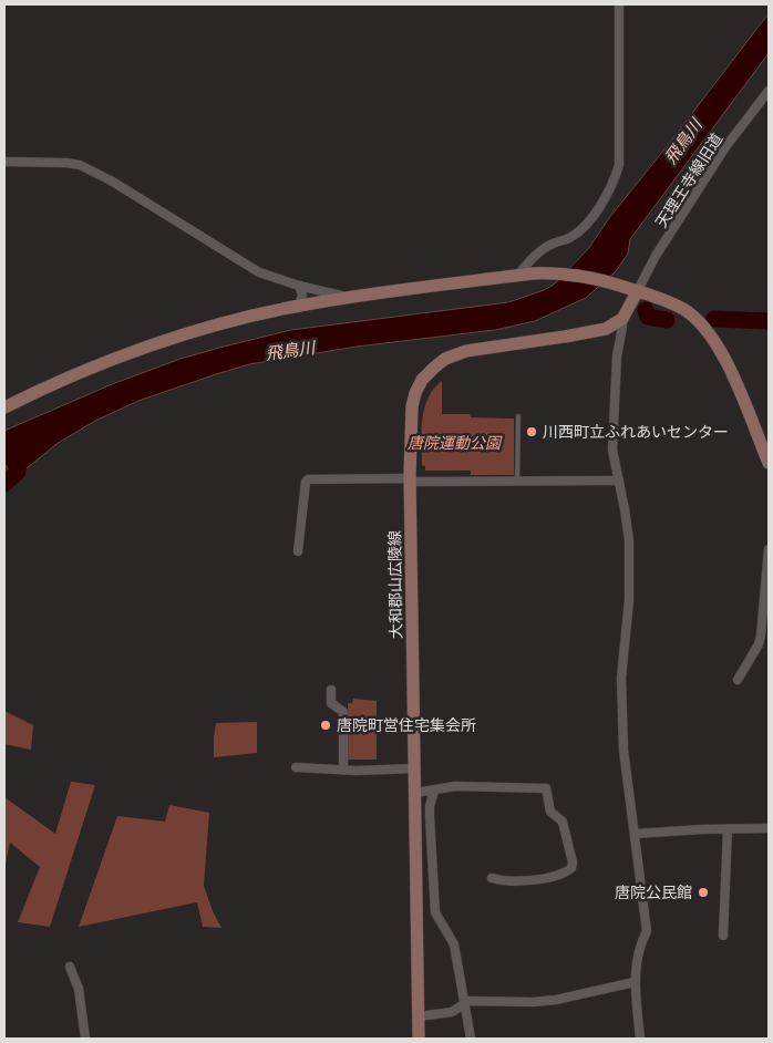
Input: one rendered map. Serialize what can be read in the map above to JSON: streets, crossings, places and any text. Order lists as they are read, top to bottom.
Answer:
{
  "streets": {
    "main road": ["大和郡山広陵線"],
    "street": ["天理王寺線旧道"]
  },
  "water": ["飛鳥川"],
  "parks": ["唐院運動公園"],
  "places": ["川西町立ふれあいセンター", "唐院町営住宅集会所", "唐院公民館"]
}
